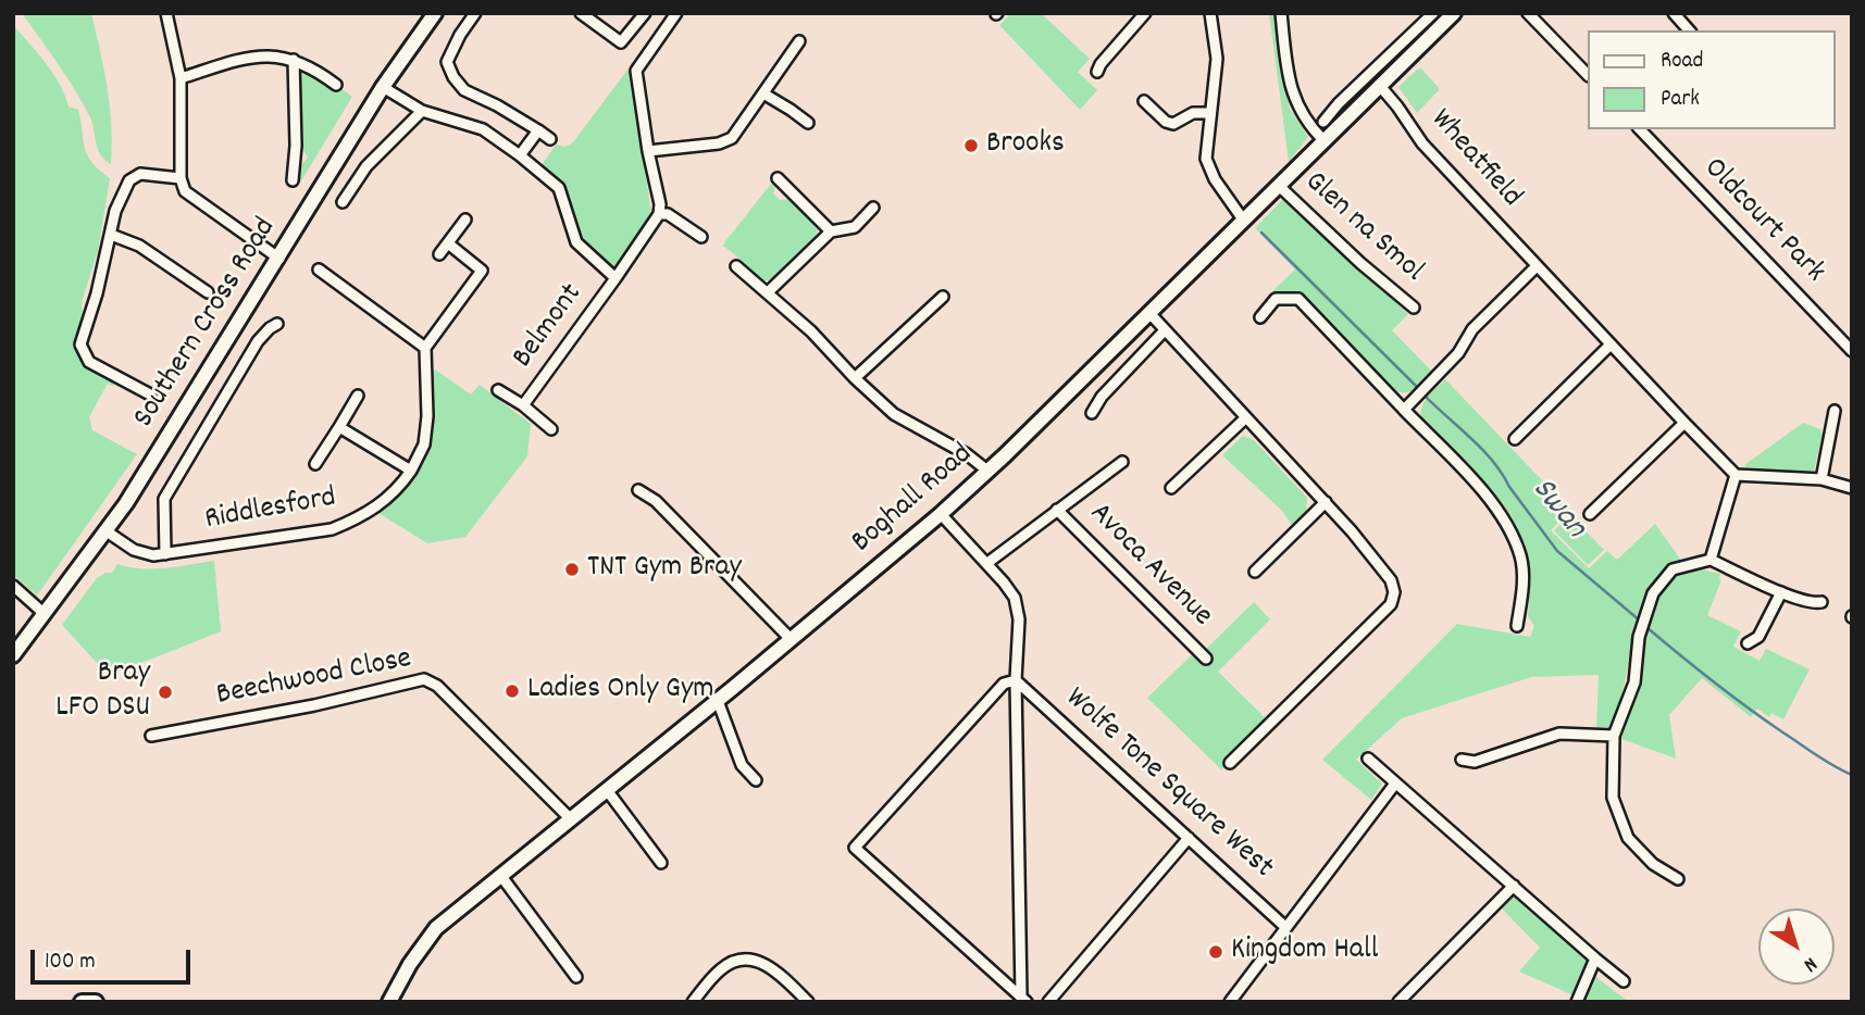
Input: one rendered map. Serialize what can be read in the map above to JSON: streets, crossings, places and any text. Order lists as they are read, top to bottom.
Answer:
{
  "streets": {
    "street": [
      "Wheatfield",
      "Oldcourt Park",
      "Glen na Smol",
      "Southern Cross Road",
      "Belmont",
      "Boghall Road",
      "Riddlesford",
      "Avoca Avenue",
      "Beechwood Close",
      "Wolfe Tone Square West"
    ]
  },
  "crossings": [
    ["Wheatfield", "Boghall Road"],
    ["Glen na Smol", "Boghall Road"],
    ["Southern Cross Road", "Belmont"],
    ["Southern Cross Road", "Riddlesford"],
    ["Boghall Road", "Beechwood Close"]
  ],
  "water": ["Swan"],
  "places": [
    "Brooks",
    "TNT Gym Bray",
    "Ladies Only Gym",
    "Bray LFO DSU",
    "Kingdom Hall"
  ],
  "legend": ["Road", "Park"],
  "scale_bar": "100 m",
  "north": "bottom right"
}
